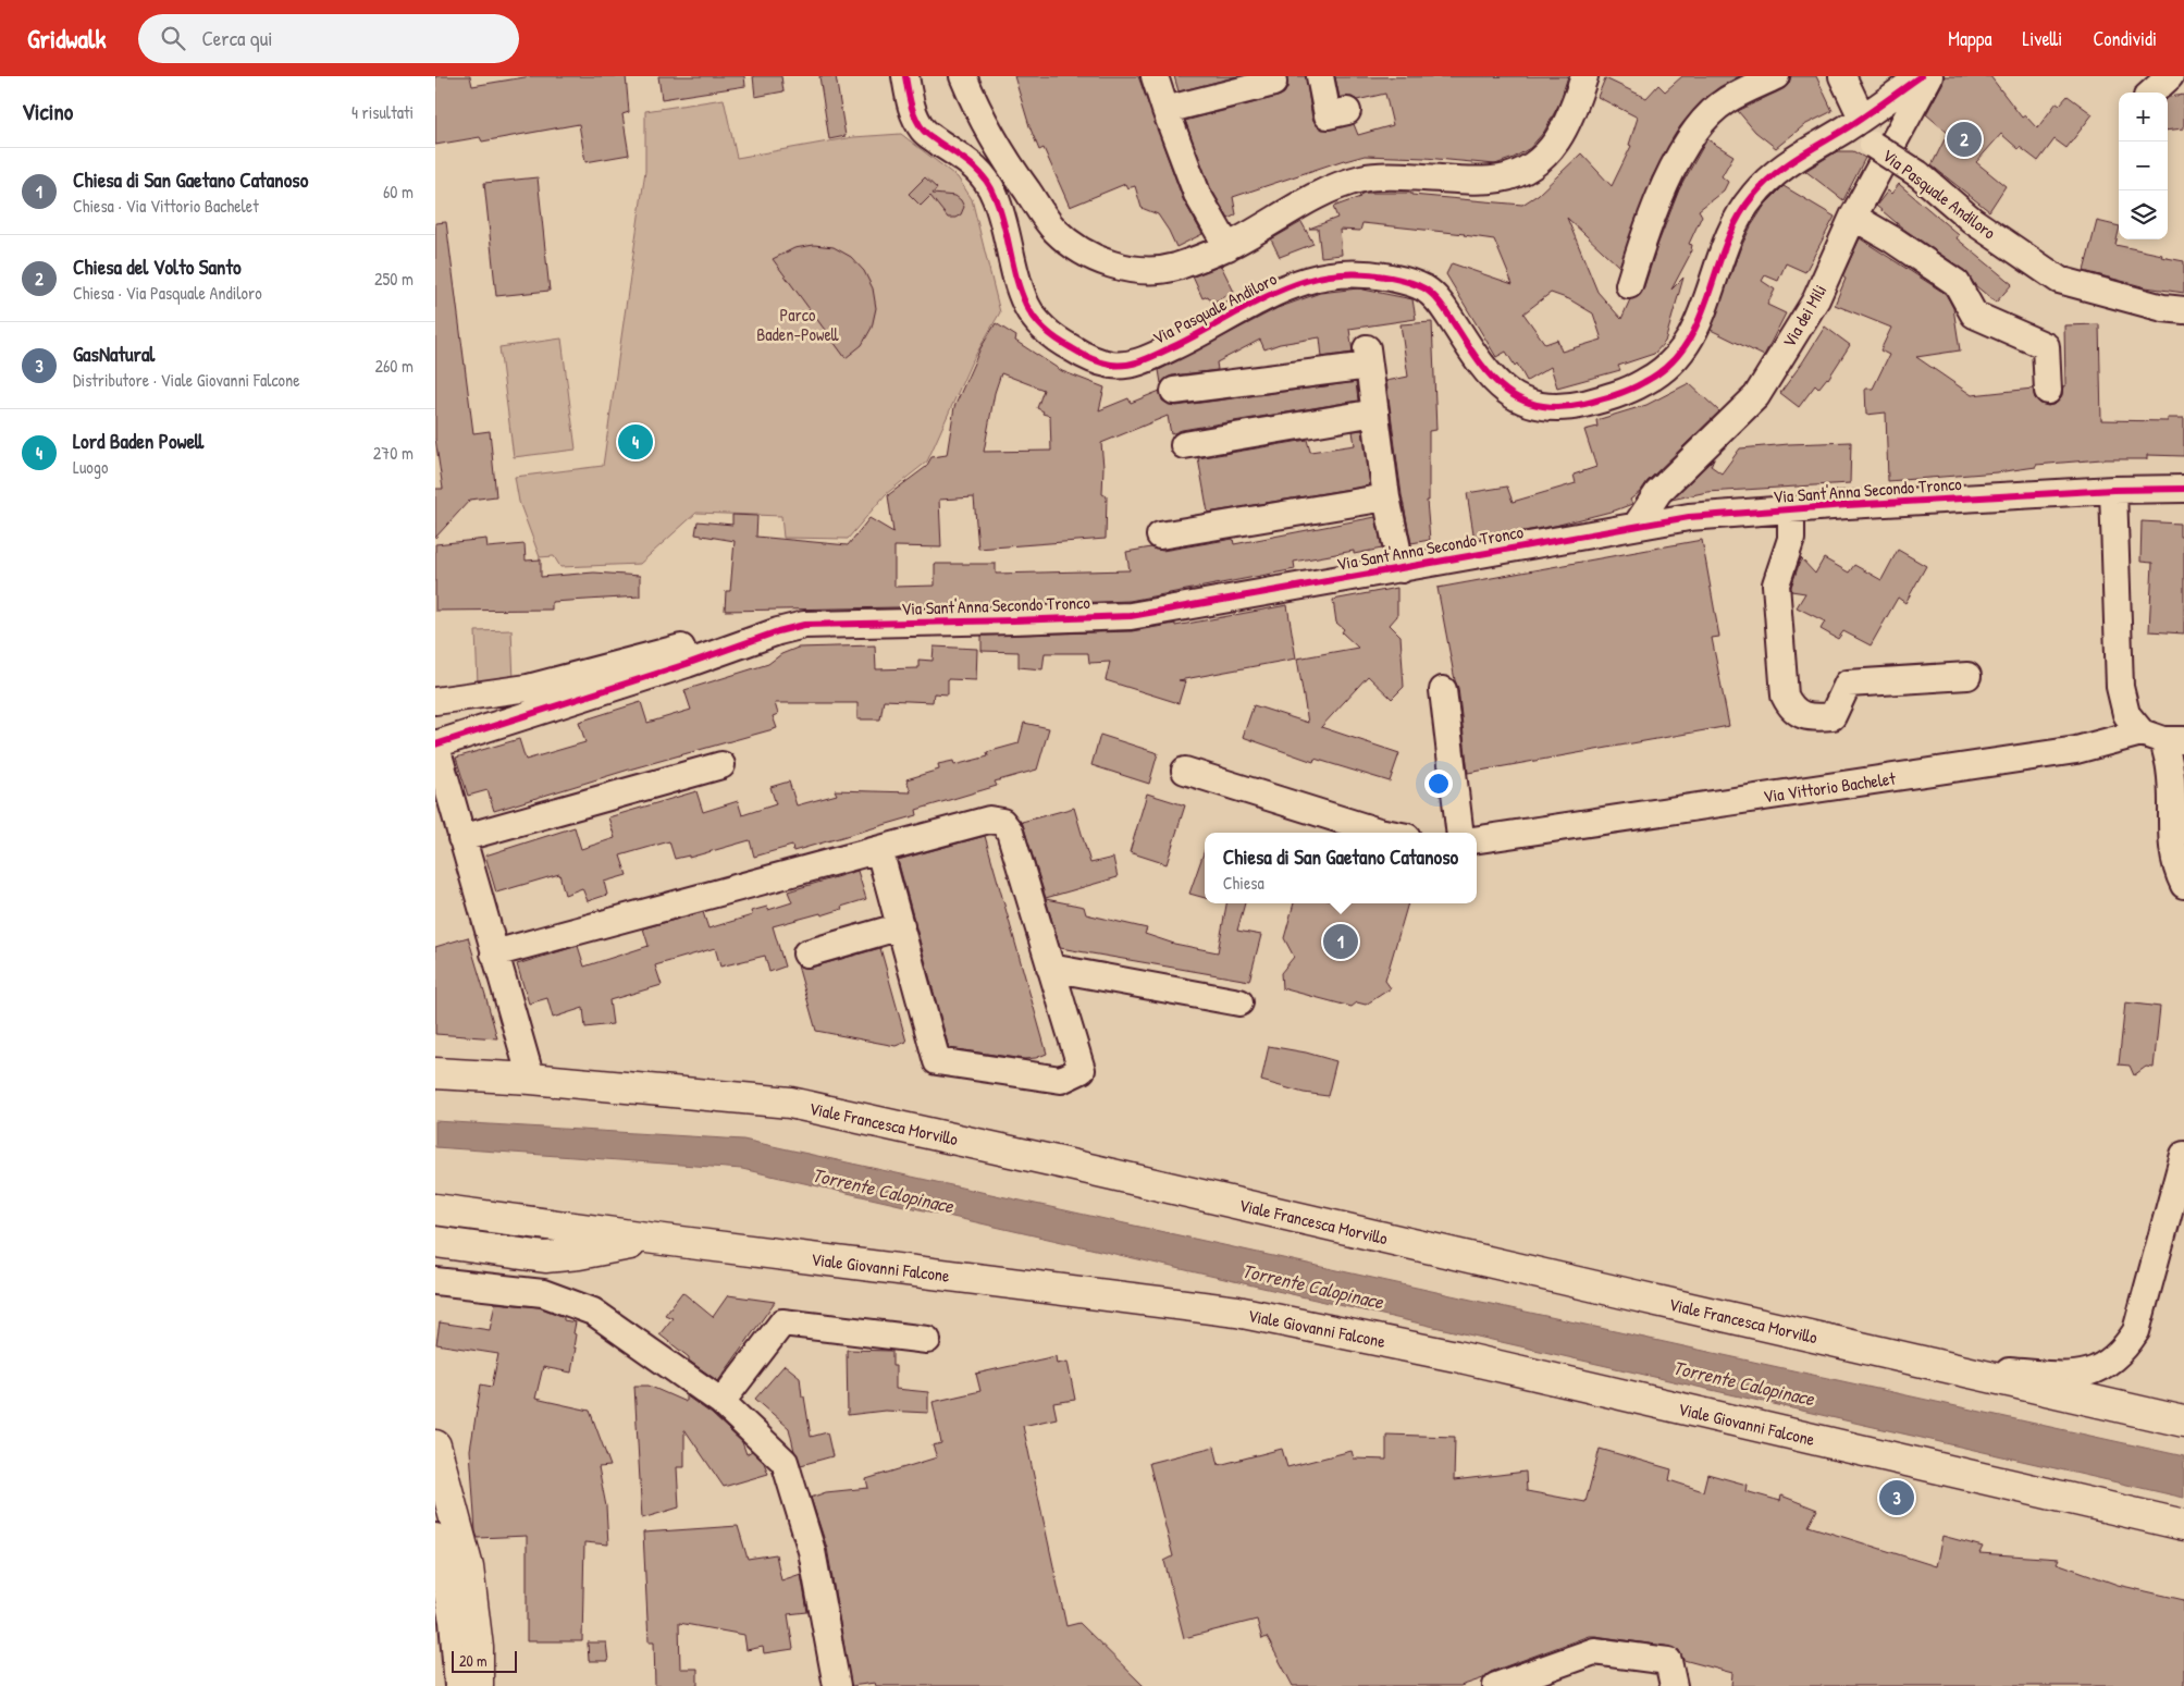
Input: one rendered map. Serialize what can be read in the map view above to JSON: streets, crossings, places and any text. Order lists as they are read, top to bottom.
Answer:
{
  "streets": {
    "main road": ["Viale Francesca Morvillo", "Viale Giovanni Falcone"],
    "street": [
      "Via Pasquale Andiloro",
      "Via dei Mili",
      "Via Sant'Anna Secondo Tronco",
      "Via Vittorio Bachelet"
    ]
  },
  "crossings": [
    ["Via dei Mili", "Via Sant'Anna Secondo Tronco"]
  ],
  "water": ["Torrente Calopinace"],
  "parks": ["Parco Baden-Powell"],
  "scale_bar": "20 m",
  "page": {
    "header": "Gridwalk",
    "search": "Cerca qui",
    "nav": ["Mappa", "Livelli", "Condividi"],
    "heading": ["Vicino", "4 risultati"],
    "map_buttons": ["+", "−"],
    "pins": [
      "2",
      "4",
      "1",
      "3"
    ],
    "list": [
      {
        "mark": "1",
        "name": "Chiesa di San Gaetano Catanoso",
        "note": "Chiesa · Via Vittorio Bachelet",
        "value": "60 m"
      },
      {
        "mark": "2",
        "name": "Chiesa del Volto Santo",
        "note": "Chiesa · Via Pasquale Andiloro",
        "value": "250 m"
      },
      {
        "mark": "3",
        "name": "GasNatural",
        "note": "Distributore · Viale Giovanni Falcone",
        "value": "260 m"
      },
      {
        "mark": "4",
        "name": "Lord Baden Powell",
        "note": "Luogo",
        "value": "270 m"
      }
    ],
    "popup": ["Chiesa di San Gaetano Catanoso", "Chiesa"],
    "scale": "20 m"
  }
}
